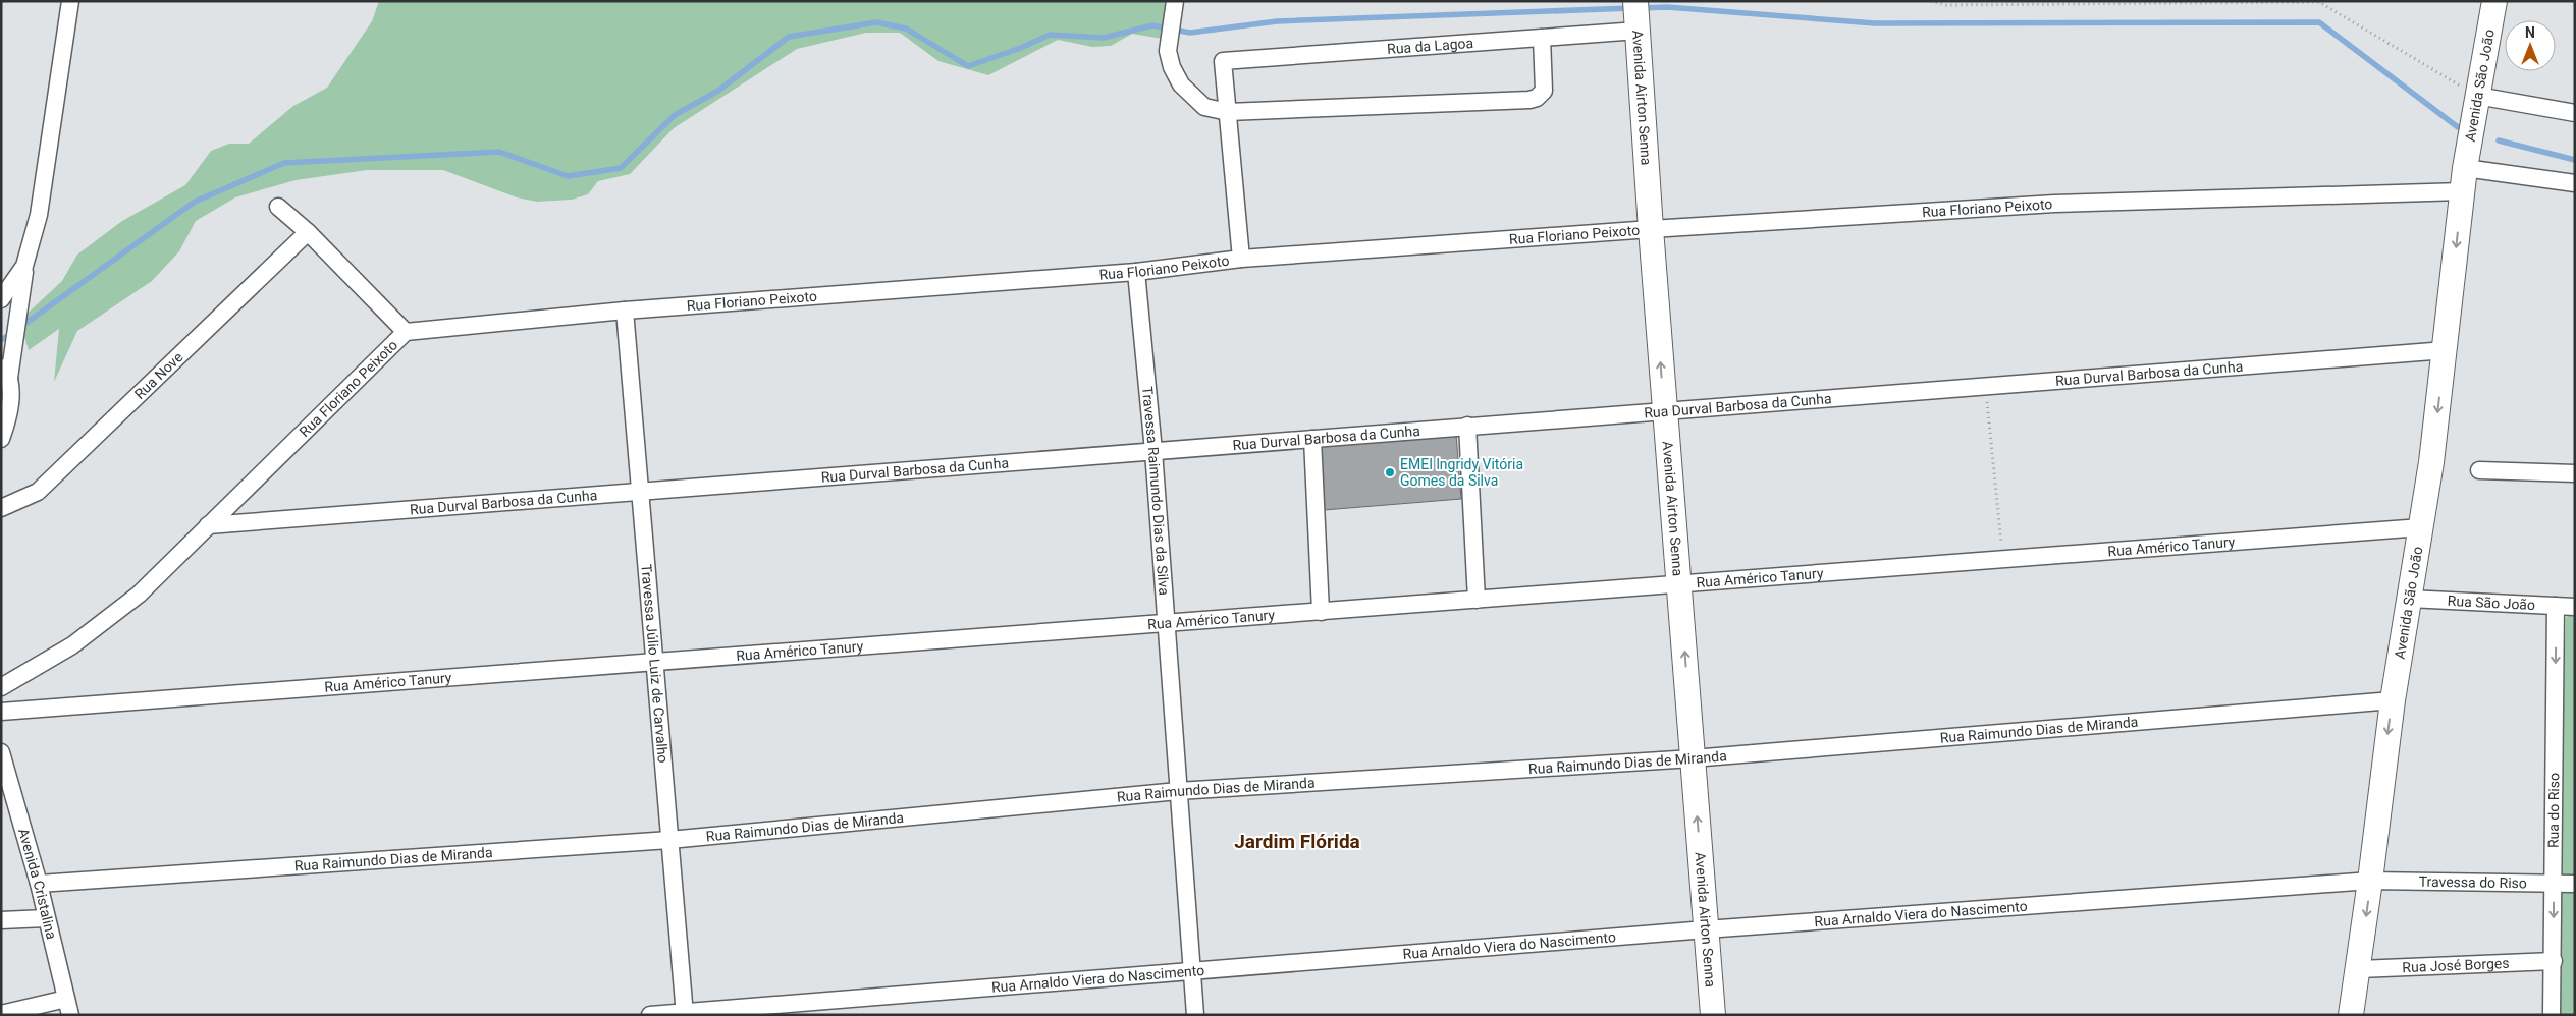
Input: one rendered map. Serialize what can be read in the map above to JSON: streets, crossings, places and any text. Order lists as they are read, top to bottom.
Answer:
{
  "streets": {
    "main road": ["Avenida São João", "Avenida Airton Senna"],
    "street": [
      "Rua da Lagoa",
      "Rua Floriano Peixoto",
      "Rua Durval Barbosa da Cunha",
      "Rua Nove",
      "Travessa Raimundo Dias da Silva",
      "Rua Américo Tanury",
      "Rua São João",
      "Travessa Júlio Luiz de Carvalho",
      "Rua Raimundo Dias de Miranda",
      "Rua do Riso",
      "Travessa do Riso",
      "Avenida Cristalina",
      "Rua Arnaldo Viera do Nascimento",
      "Rua José Borges"
    ]
  },
  "crossings": [
    ["Rua da Lagoa", "Avenida Airton Senna"],
    ["Avenida São João", "Rua Floriano Peixoto"],
    ["Avenida São João", "Rua Durval Barbosa da Cunha"],
    ["Avenida São João", "Rua Américo Tanury"],
    ["Avenida São João", "Rua São João"],
    ["Avenida São João", "Rua Raimundo Dias de Miranda"],
    ["Avenida São João", "Travessa do Riso"],
    ["Avenida São João", "Rua Arnaldo Viera do Nascimento"],
    ["Avenida São João", "Rua José Borges"],
    ["Avenida Airton Senna", "Rua Floriano Peixoto"],
    ["Avenida Airton Senna", "Rua Durval Barbosa da Cunha"],
    ["Avenida Airton Senna", "Rua Américo Tanury"],
    ["Avenida Airton Senna", "Rua Raimundo Dias de Miranda"],
    ["Avenida Airton Senna", "Rua Arnaldo Viera do Nascimento"],
    ["Rua Floriano Peixoto", "Rua Durval Barbosa da Cunha"],
    ["Rua Floriano Peixoto", "Travessa Raimundo Dias da Silva"],
    ["Rua Floriano Peixoto", "Travessa Júlio Luiz de Carvalho"],
    ["Rua Durval Barbosa da Cunha", "Travessa Raimundo Dias da Silva"],
    ["Rua Durval Barbosa da Cunha", "Travessa Júlio Luiz de Carvalho"],
    ["Travessa Raimundo Dias da Silva", "Rua Américo Tanury"],
    ["Travessa Raimundo Dias da Silva", "Rua Raimundo Dias de Miranda"],
    ["Travessa Raimundo Dias da Silva", "Rua Arnaldo Viera do Nascimento"],
    ["Rua Américo Tanury", "Travessa Júlio Luiz de Carvalho"],
    ["Rua São João", "Rua do Riso"],
    ["Travessa Júlio Luiz de Carvalho", "Rua Raimundo Dias de Miranda"],
    ["Travessa Júlio Luiz de Carvalho", "Rua Arnaldo Viera do Nascimento"],
    ["Rua Raimundo Dias de Miranda", "Avenida Cristalina"],
    ["Rua do Riso", "Travessa do Riso"],
    ["Rua do Riso", "Rua José Borges"],
    ["Travessa do Riso", "Rua Arnaldo Viera do Nascimento"]
  ],
  "one_way": ["Avenida São João", "Avenida Airton Senna", "Rua do Riso"],
  "districts": ["Jardim Flórida"],
  "places": ["EMEI lngridy Vitória Gomes da Silva"],
  "north": "top"
}
